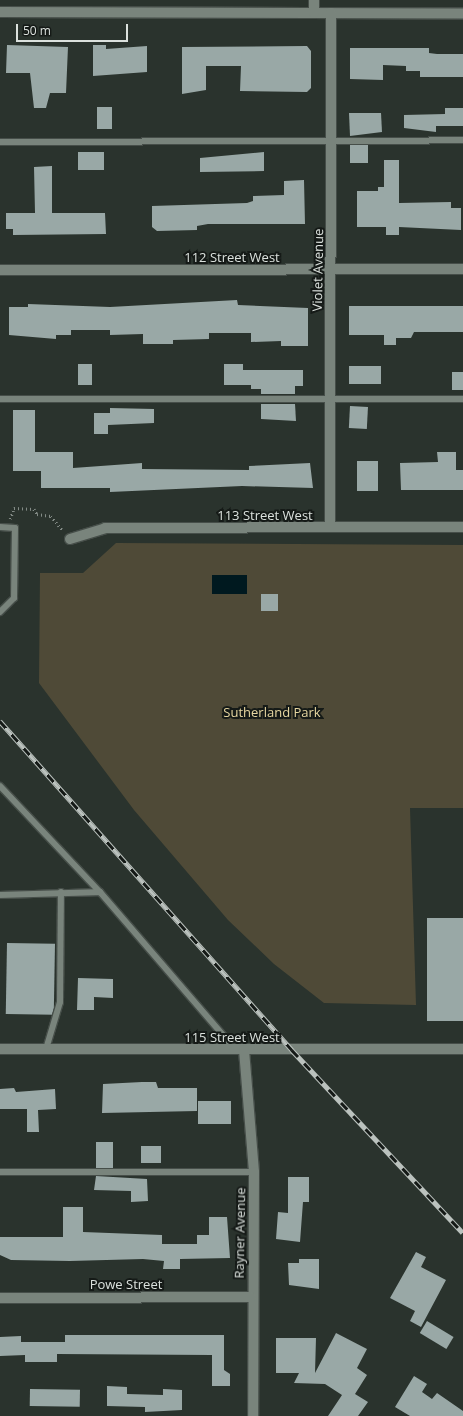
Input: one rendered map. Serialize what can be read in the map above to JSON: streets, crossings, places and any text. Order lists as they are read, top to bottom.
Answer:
{
  "streets": {
    "street": [
      "112 Street West",
      "Violet Avenue",
      "113 Street West",
      "115 Street West",
      "Rayner Avenue",
      "Powe Street"
    ]
  },
  "crossings": [
    ["112 Street West", "Violet Avenue"],
    ["Violet Avenue", "113 Street West"],
    ["115 Street West", "Rayner Avenue"],
    ["Rayner Avenue", "Powe Street"]
  ],
  "parks": ["Sutherland Park"],
  "scale_bar": "50 m"
}
